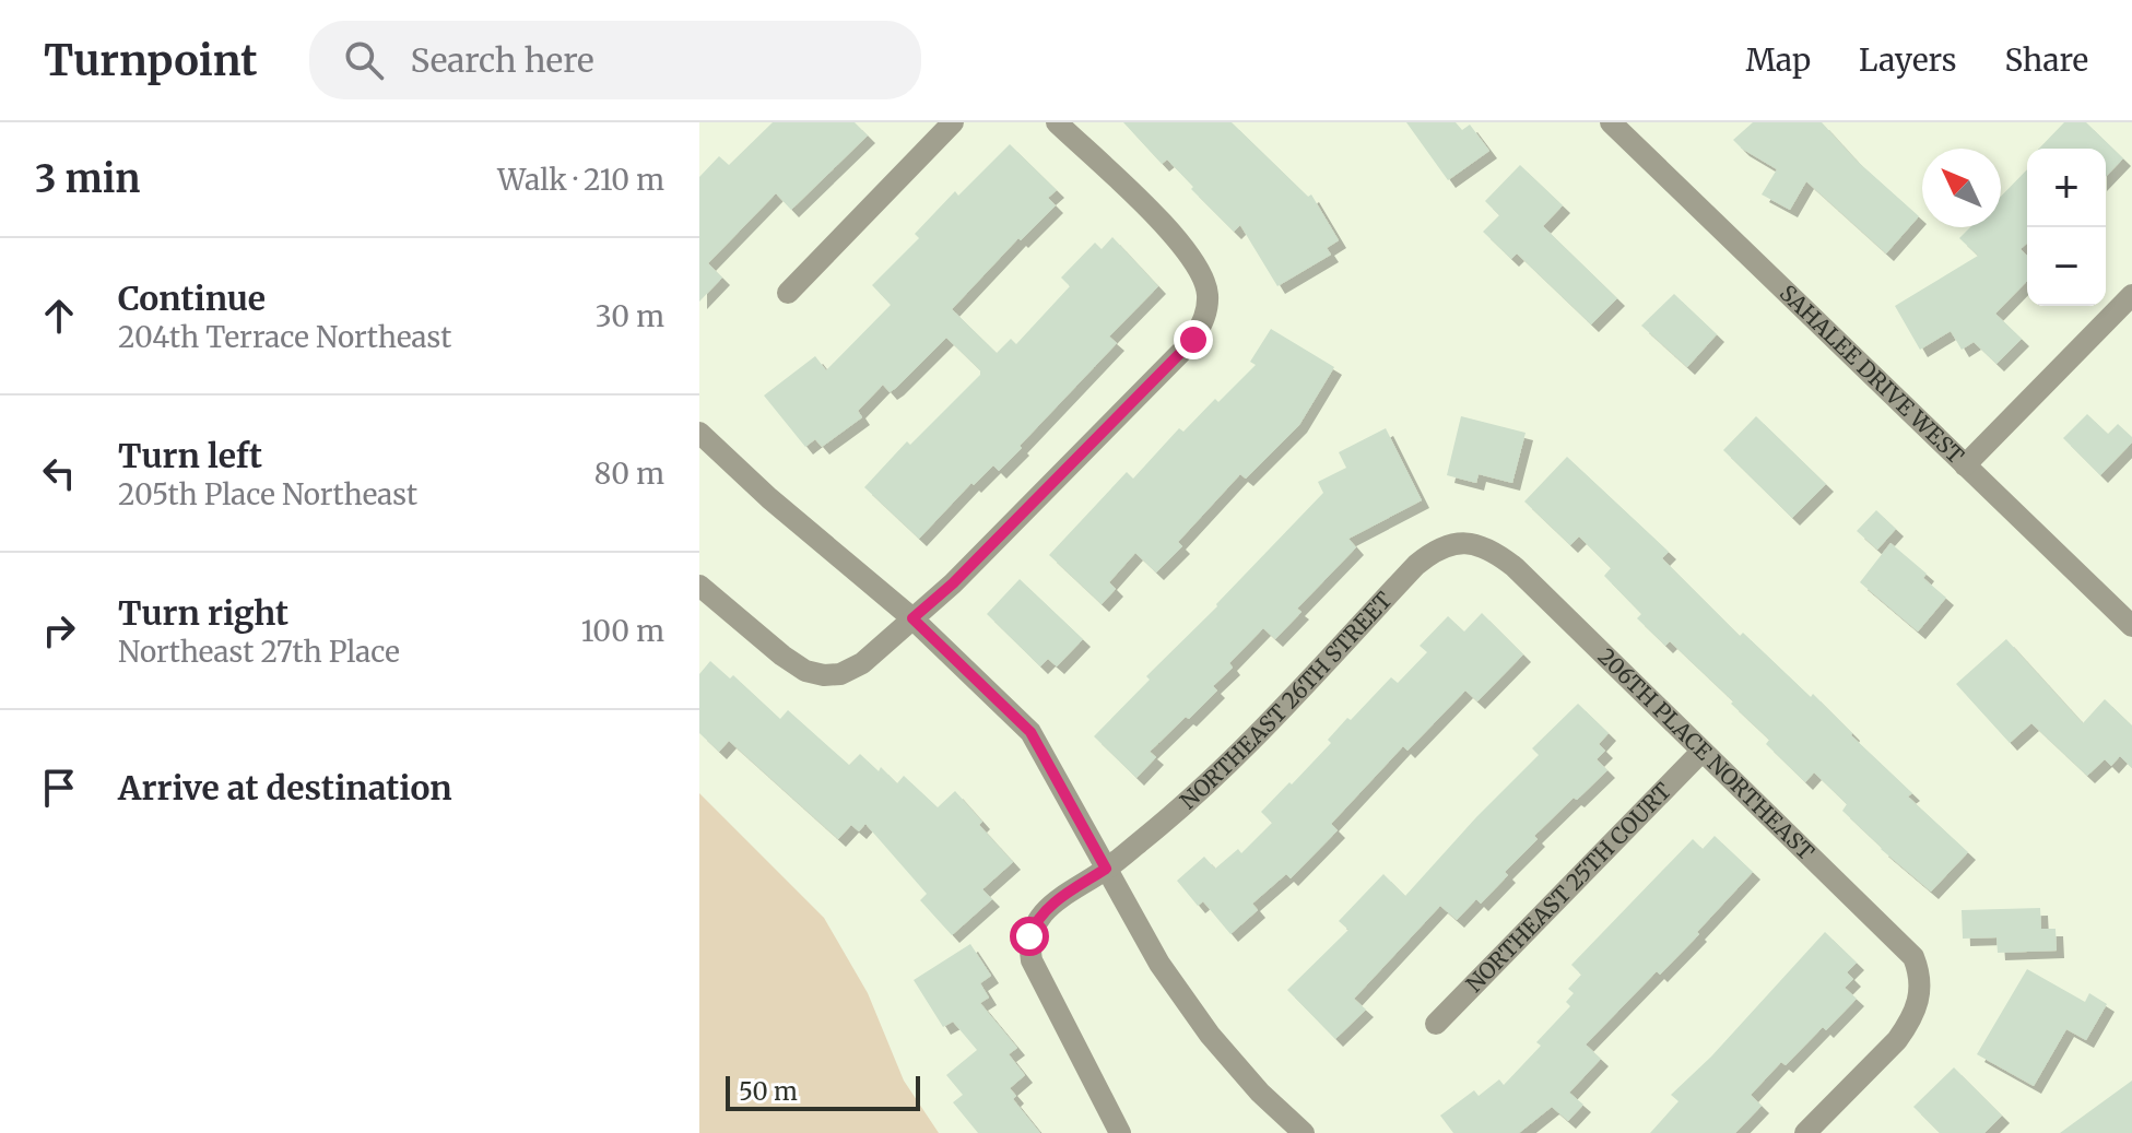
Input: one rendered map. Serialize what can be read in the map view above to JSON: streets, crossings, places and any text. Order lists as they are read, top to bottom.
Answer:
{
  "streets": {
    "street": [
      "SAHALEE DRIVE WEST",
      "NORTHEAST 26TH STREET",
      "206TH PLACE NORTHEAST",
      "NORTHEAST 25TH COURT"
    ]
  },
  "crossings": [
    ["NORTHEAST 26TH STREET", "206TH PLACE NORTHEAST"],
    ["206TH PLACE NORTHEAST", "NORTHEAST 25TH COURT"]
  ],
  "scale_bar": "50 m",
  "north": "top left",
  "page": {
    "header": "Turnpoint",
    "search": "Search here",
    "nav": ["Map", "Layers", "Share"],
    "heading": ["3 min", "Walk · 210 m"],
    "map_buttons": ["+", "−"],
    "list": [
      ["Continue", "204th Terrace Northeast", "30 m"],
      ["Turn left", "205th Place Northeast", "80 m"],
      ["Turn right", "Northeast 27th Place", "100 m"],
      "Arrive at destination"
    ],
    "scale": "50 m"
  }
}
